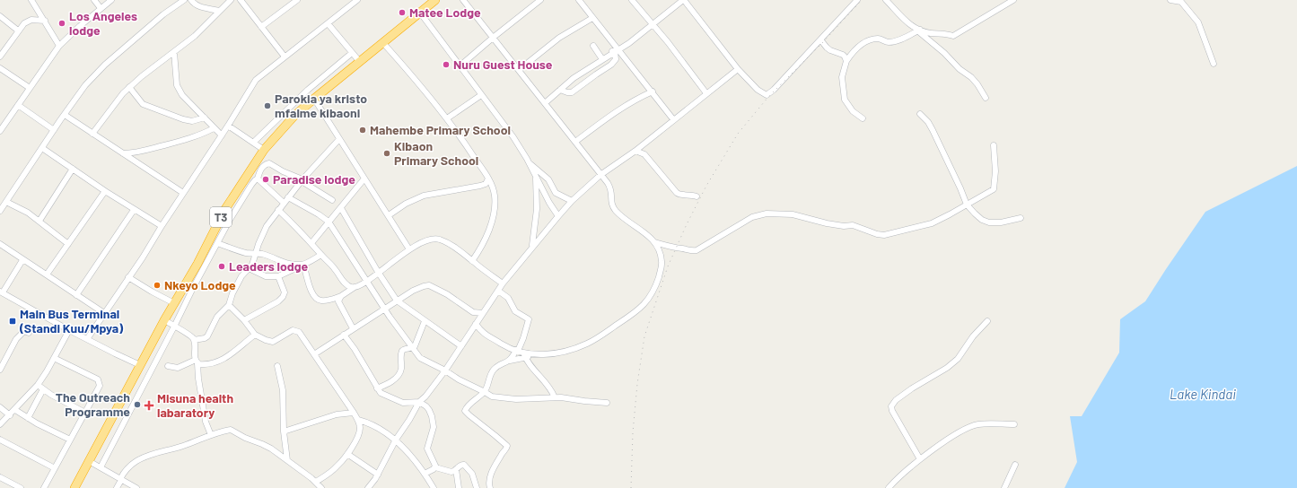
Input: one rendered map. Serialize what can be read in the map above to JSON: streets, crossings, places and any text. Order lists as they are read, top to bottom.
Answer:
{
  "streets": {
    "highway": ["T3"]
  },
  "water": ["Lake Kindai"],
  "places": {
    "other": [
      "Matee Lodge",
      "Los Angeles lodge",
      "Nuru Guest House",
      "Parokia ya kristo mfalme kibaoni",
      "Mahembe Primary School",
      "Kibaon Primary School",
      "Paradise lodge",
      "Leaders lodge",
      "Nkeyo Lodge",
      "The Outreach Programme"
    ],
    "transit": ["Main Bus Terminal (Standi Kuu/Mpya)"],
    "health": ["Misuna health labaratory"]
  }
}
